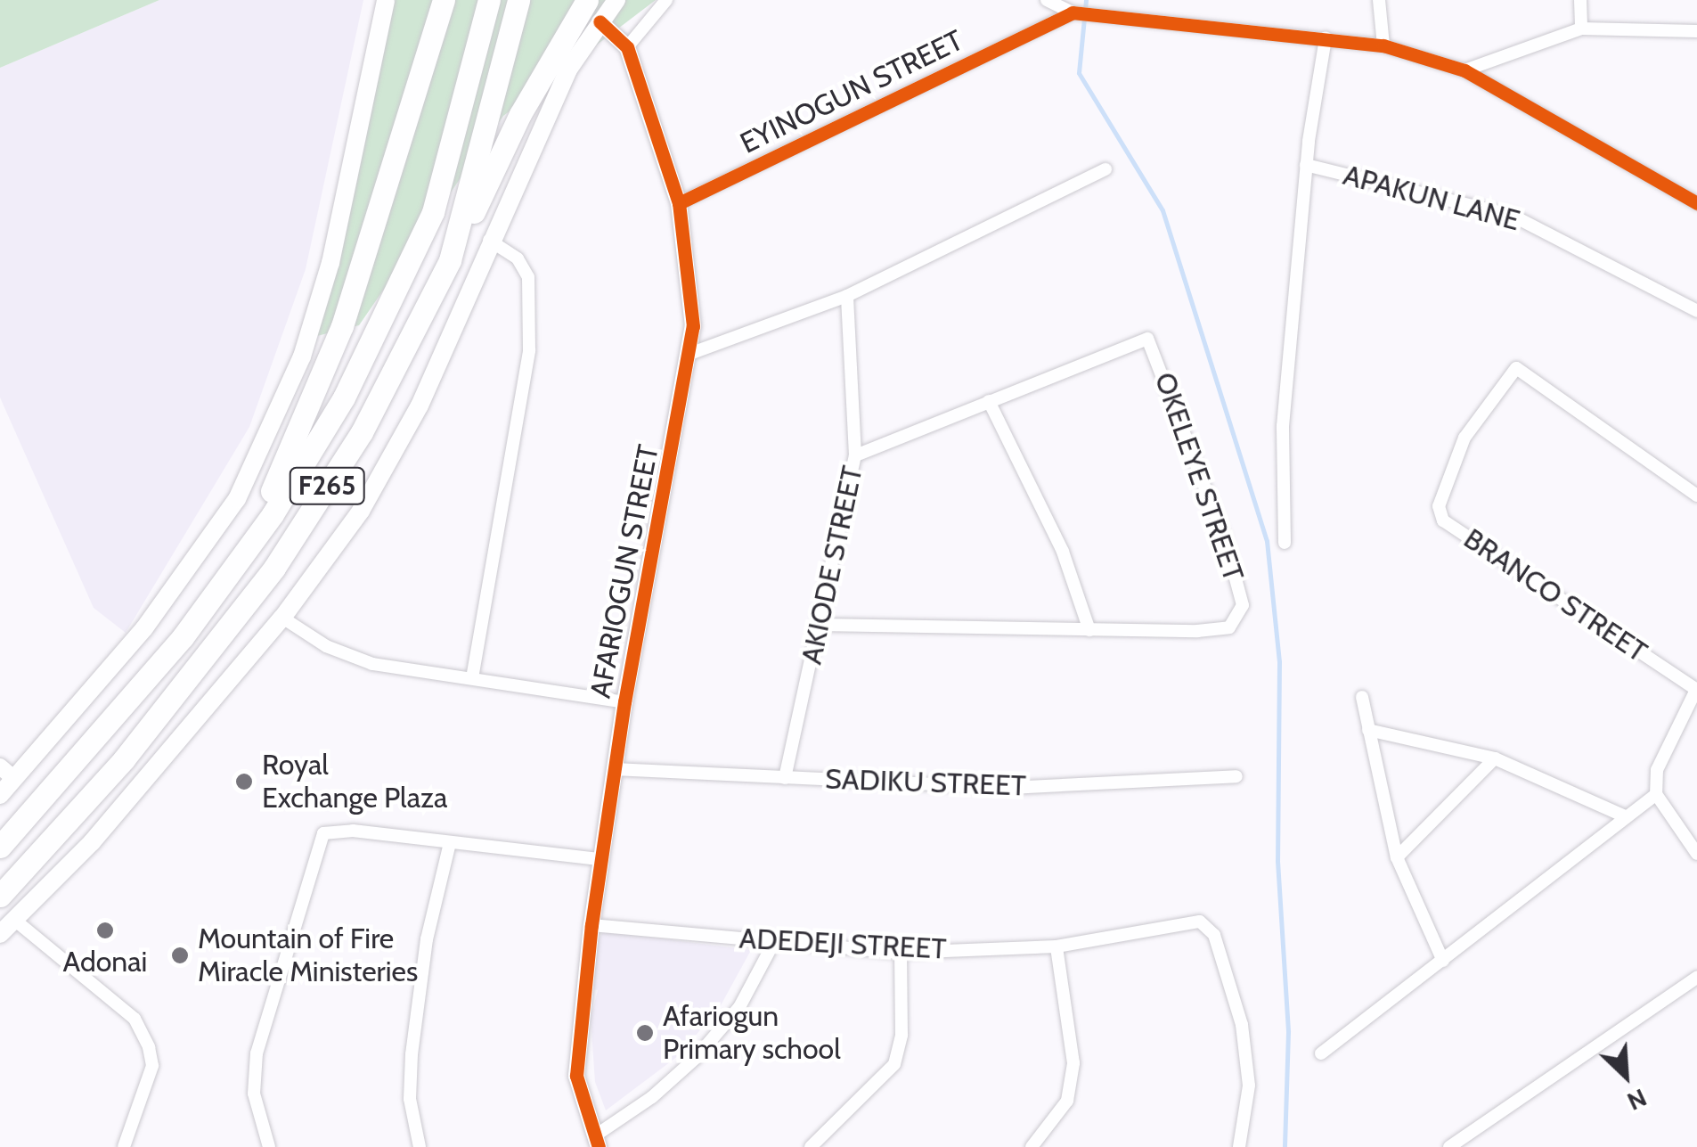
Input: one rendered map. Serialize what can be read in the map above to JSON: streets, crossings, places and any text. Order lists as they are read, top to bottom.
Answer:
{
  "streets": {
    "highway": ["F265"],
    "street": [
      "EYINOGUN STREET",
      "APAKUN LANE",
      "OKELEYE STREET",
      "AKIODE STREET",
      "AFARIOGUN STREET",
      "BRANCO STREET",
      "SADIKU STREET",
      "ADEDEJI STREET"
    ]
  },
  "crossings": [
    ["EYINOGUN STREET", "AFARIOGUN STREET"],
    ["OKELEYE STREET", "AKIODE STREET"],
    ["AKIODE STREET", "SADIKU STREET"],
    ["AFARIOGUN STREET", "SADIKU STREET"],
    ["AFARIOGUN STREET", "ADEDEJI STREET"]
  ],
  "places": [
    "Royal Exchange Plaza",
    "Adonai",
    "Mountain of Fire Miracle Ministeries",
    "Afariogun Primary school"
  ],
  "north": "bottom right"
}
